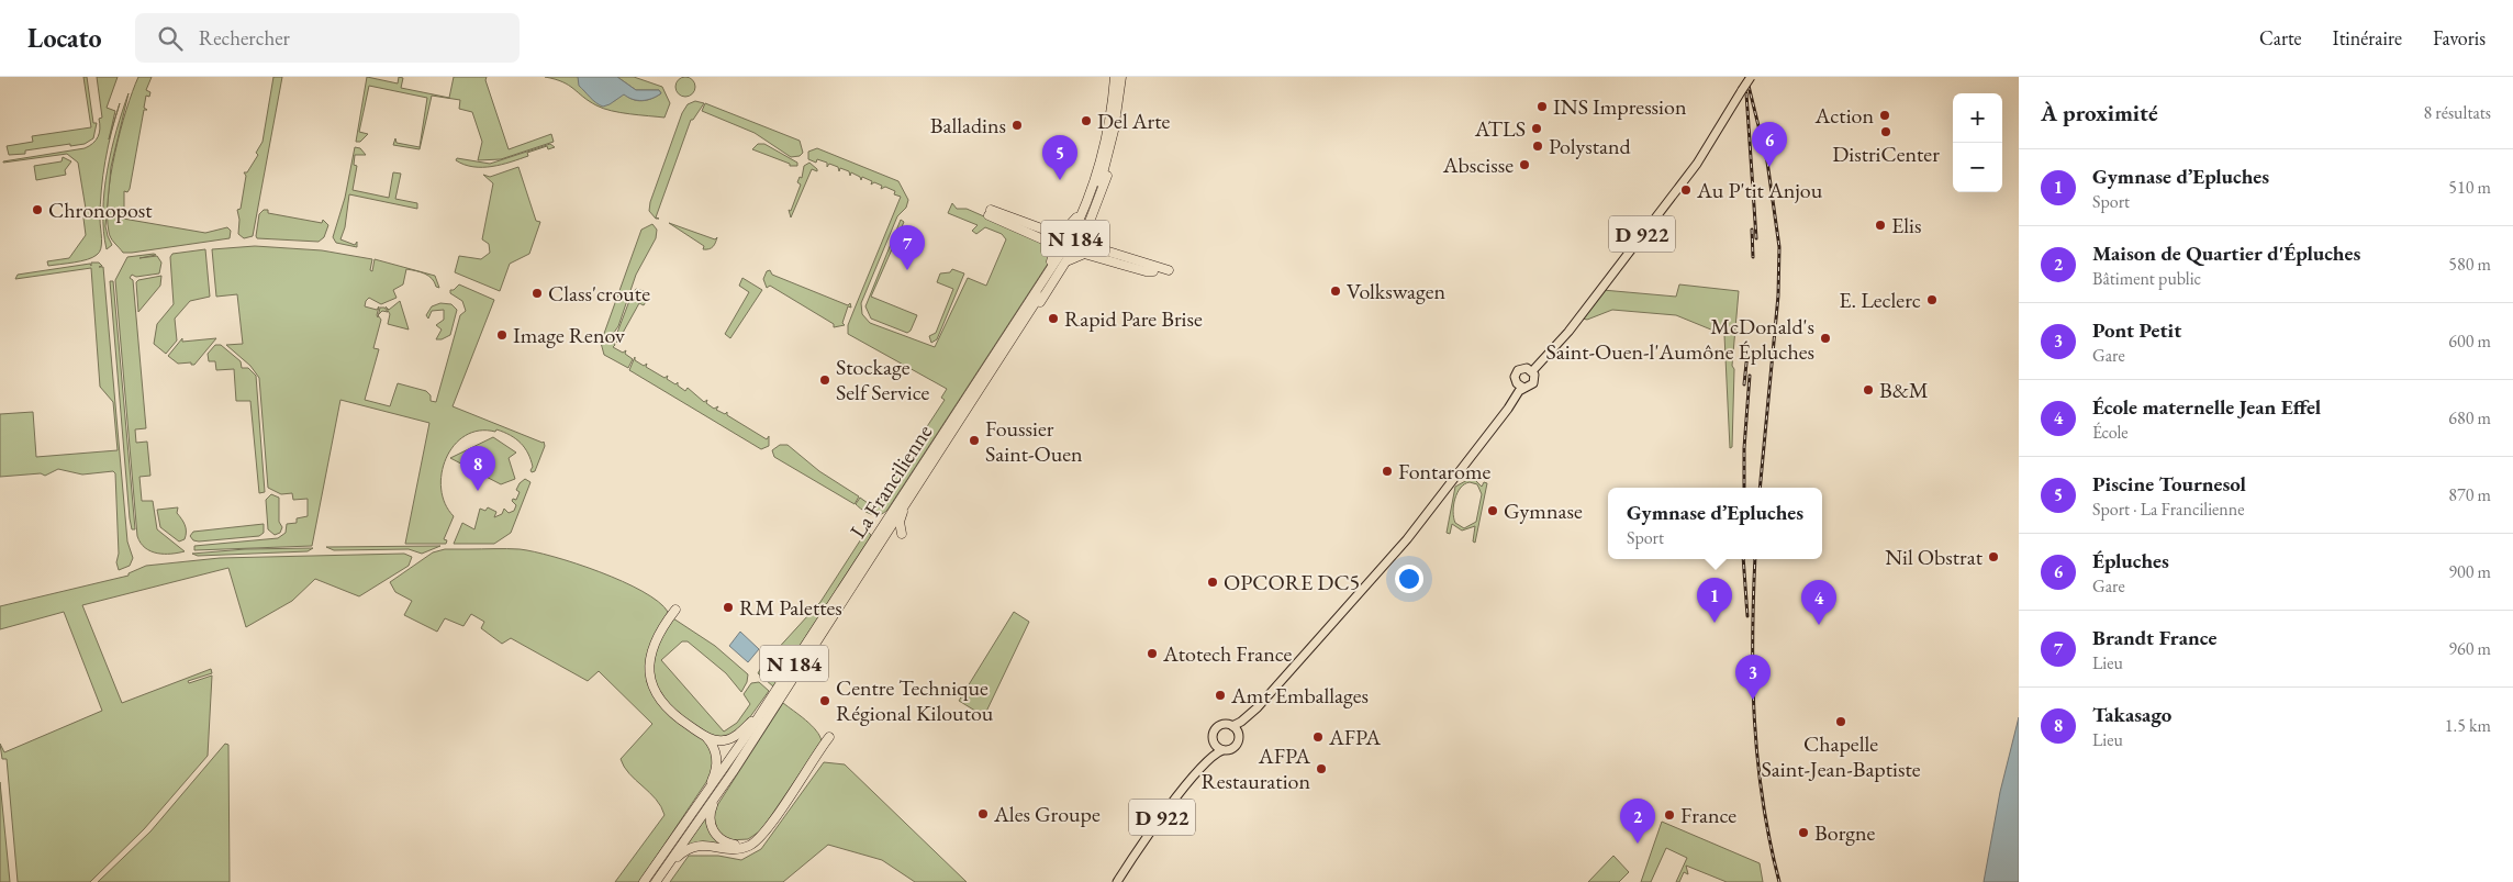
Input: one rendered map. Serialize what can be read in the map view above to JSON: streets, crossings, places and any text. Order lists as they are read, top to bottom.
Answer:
{
  "streets": {
    "highway": ["N 184", "La Francilienne"],
    "main road": ["D 922"]
  },
  "places": [
    "INS Impression",
    "Action",
    "Del Arte",
    "Balladins",
    "ATLS",
    "DistriCenter",
    "Polystand",
    "Abscisse",
    "Au P'tit Anjou",
    "Chronopost",
    "Elis",
    "Volkswagen",
    "Class'croute",
    "E. Leclerc",
    "Rapid Pare Brise",
    "Image Renov",
    "McDonald's Saint-Ouen-l'Aumône Épluches",
    "Stockage Self Service",
    "B&M",
    "Foussier Saint-Ouen",
    "Fontarome",
    "Gymnase",
    "Nil Obstrat",
    "OPCORE DC5",
    "RM Palettes",
    "Atotech France",
    "Amt Emballages",
    "Centre Technique Régional Kiloutou",
    "Chapelle Saint-Jean-Baptiste",
    "AFPA",
    "AFPA Restauration",
    "Ales Groupe",
    "France",
    "Borgne"
  ],
  "page": {
    "header": "Locato",
    "search": "Rechercher",
    "nav": ["Carte", "Itinéraire", "Favoris"],
    "heading": ["À proximité", "8 résultats"],
    "map_buttons": ["+", "−"],
    "pins": [
      "6",
      "5",
      "7",
      "8",
      "1",
      "4",
      "3",
      "2"
    ],
    "list": [
      {
        "mark": "1",
        "name": "Gymnase d’Epluches",
        "note": "Sport",
        "value": "510 m"
      },
      {
        "mark": "2",
        "name": "Maison de Quartier d'Épluches",
        "note": "Bâtiment public",
        "value": "580 m"
      },
      {
        "mark": "3",
        "name": "Pont Petit",
        "note": "Gare",
        "value": "600 m"
      },
      {
        "mark": "4",
        "name": "École maternelle Jean Effel",
        "note": "École",
        "value": "680 m"
      },
      {
        "mark": "5",
        "name": "Piscine Tournesol",
        "note": "Sport · La Francilienne",
        "value": "870 m"
      },
      {
        "mark": "6",
        "name": "Épluches",
        "note": "Gare",
        "value": "900 m"
      },
      {
        "mark": "7",
        "name": "Brandt France",
        "note": "Lieu",
        "value": "960 m"
      },
      {
        "mark": "8",
        "name": "Takasago",
        "note": "Lieu",
        "value": "1.5 km"
      }
    ],
    "popup": ["Gymnase d’Epluches", "Sport"]
  }
}
